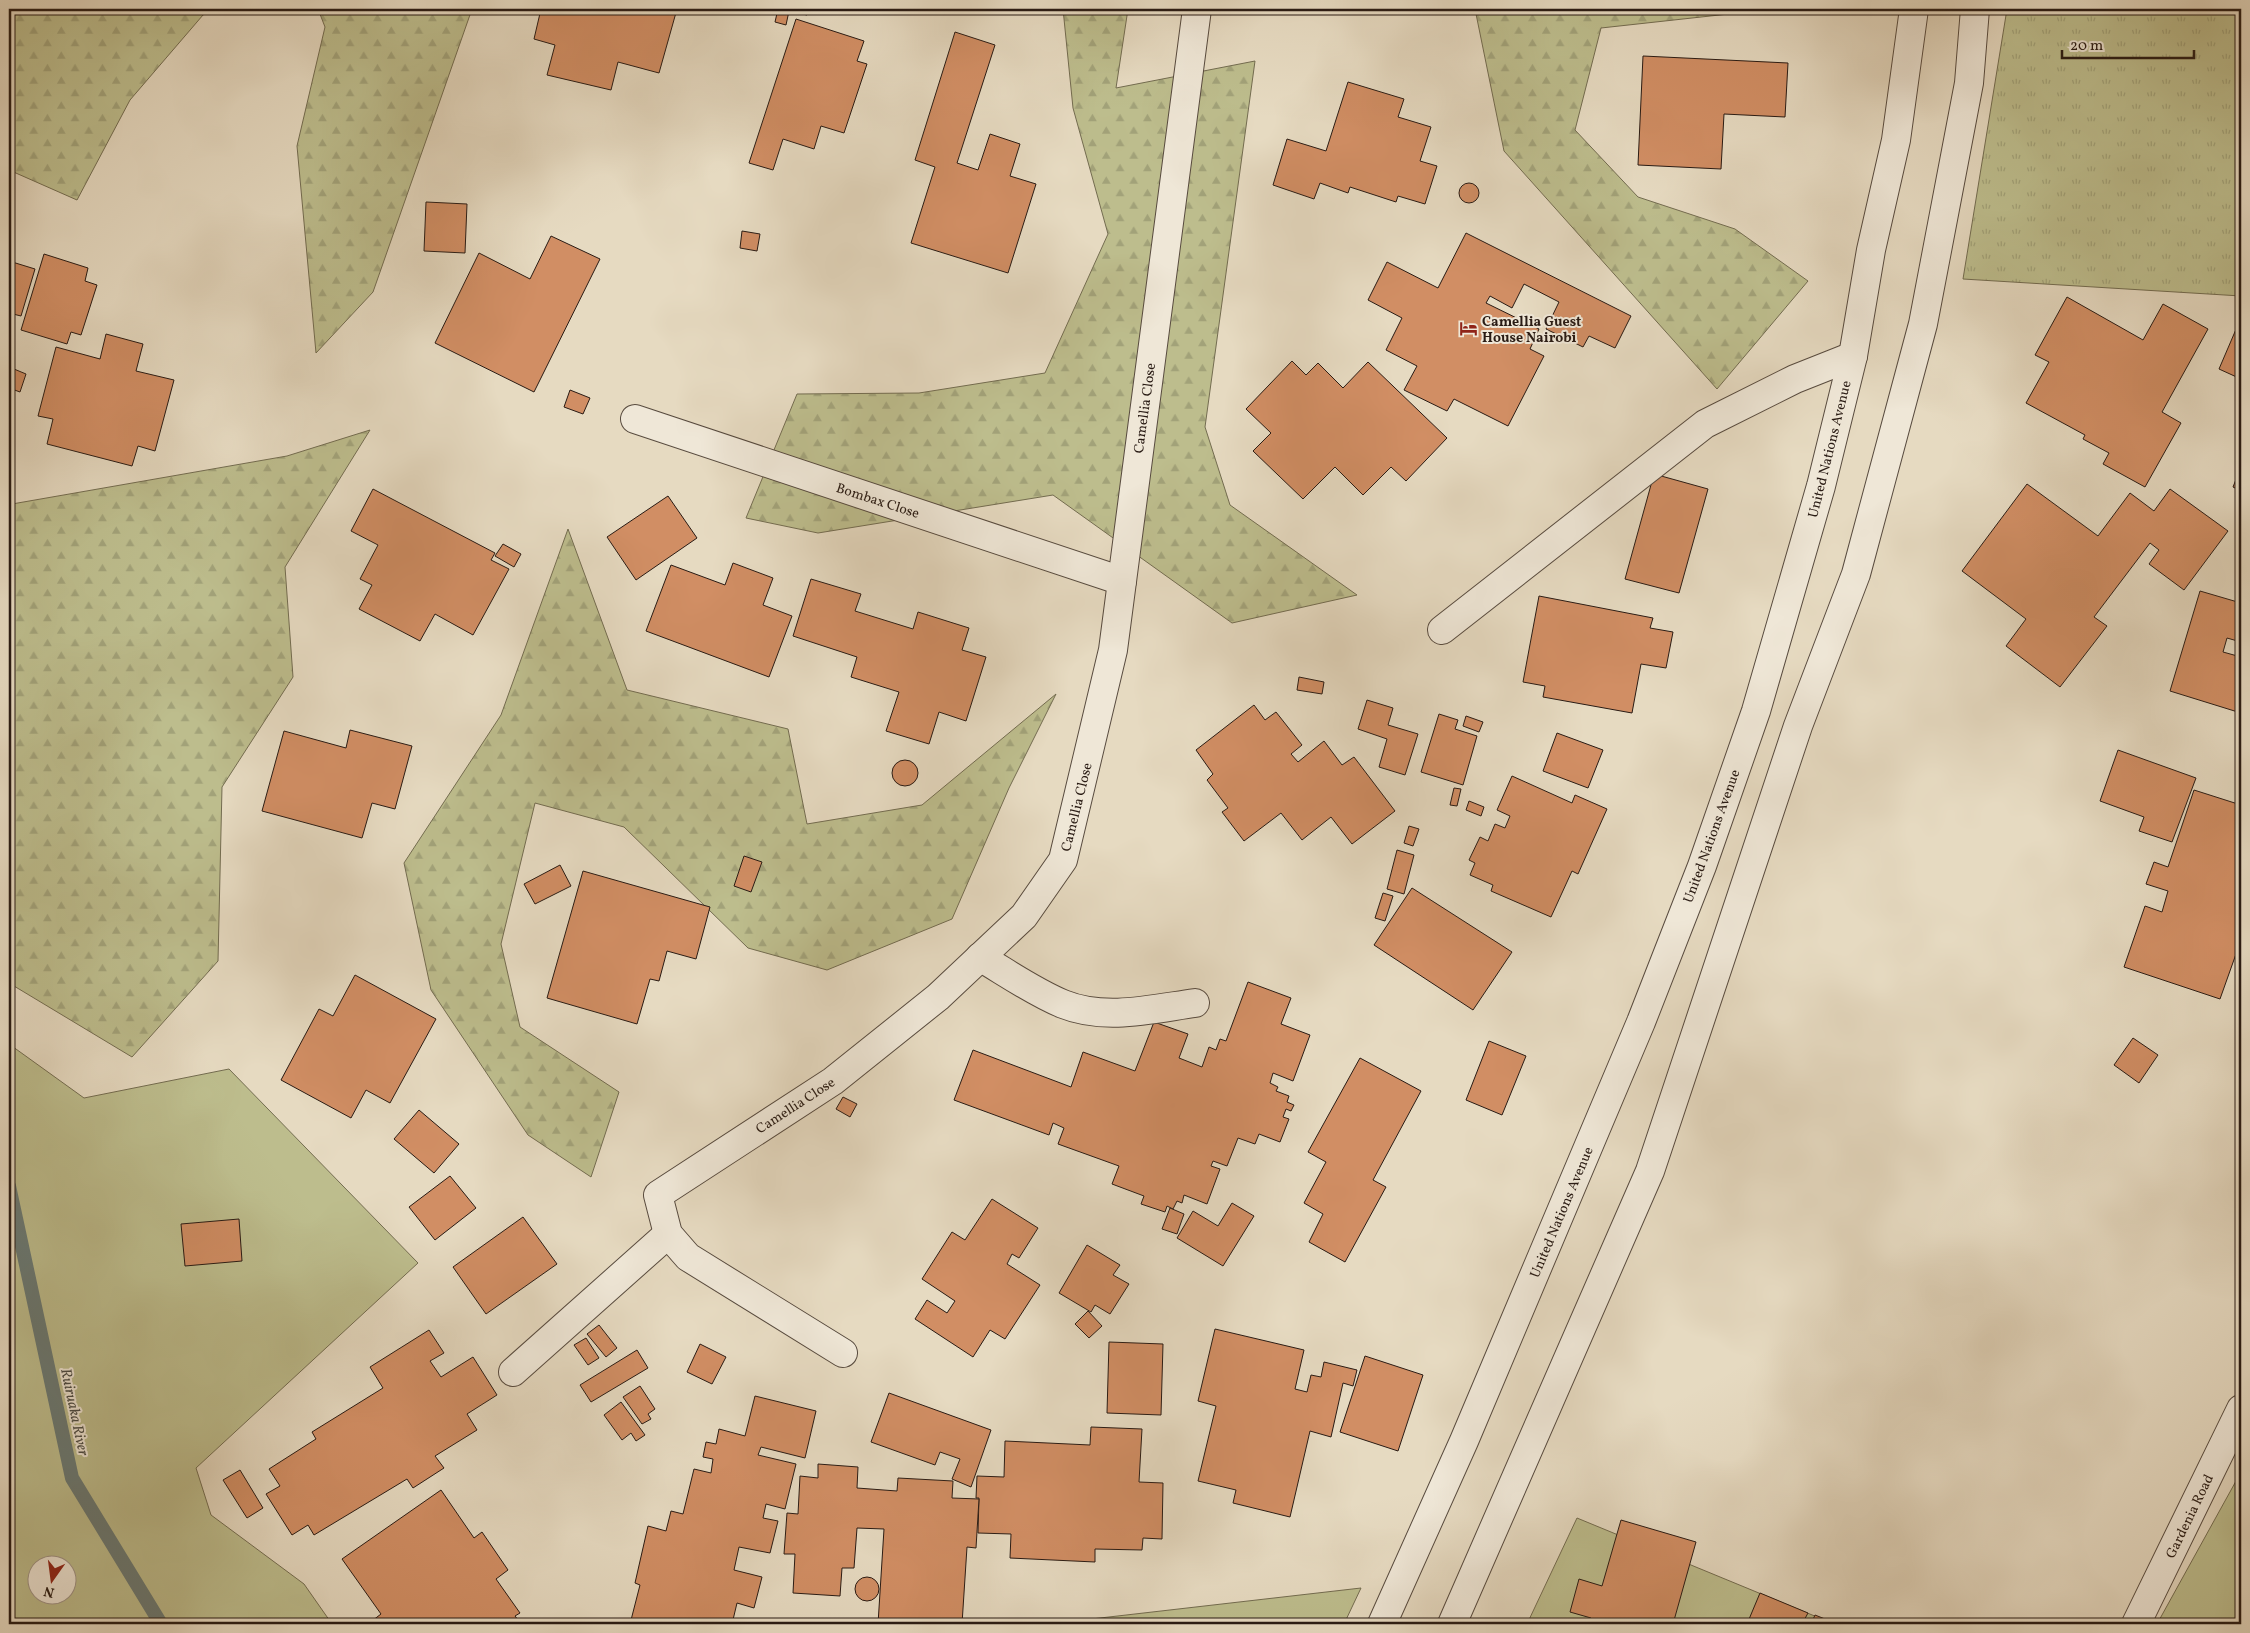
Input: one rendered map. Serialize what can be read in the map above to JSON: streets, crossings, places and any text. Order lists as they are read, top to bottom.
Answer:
{
  "streets": {
    "street": [
      "Camellia Close",
      "United Nations Avenue",
      "Bombax Close",
      "Gardenia Road"
    ]
  },
  "crossings": [
    ["Camellia Close", "Bombax Close"]
  ],
  "water": ["Ruiruaka River"],
  "places": {
    "hotel": ["Camellia Guest House Nairobi"]
  },
  "scale_bar": "20 m",
  "north": "bottom"
}
